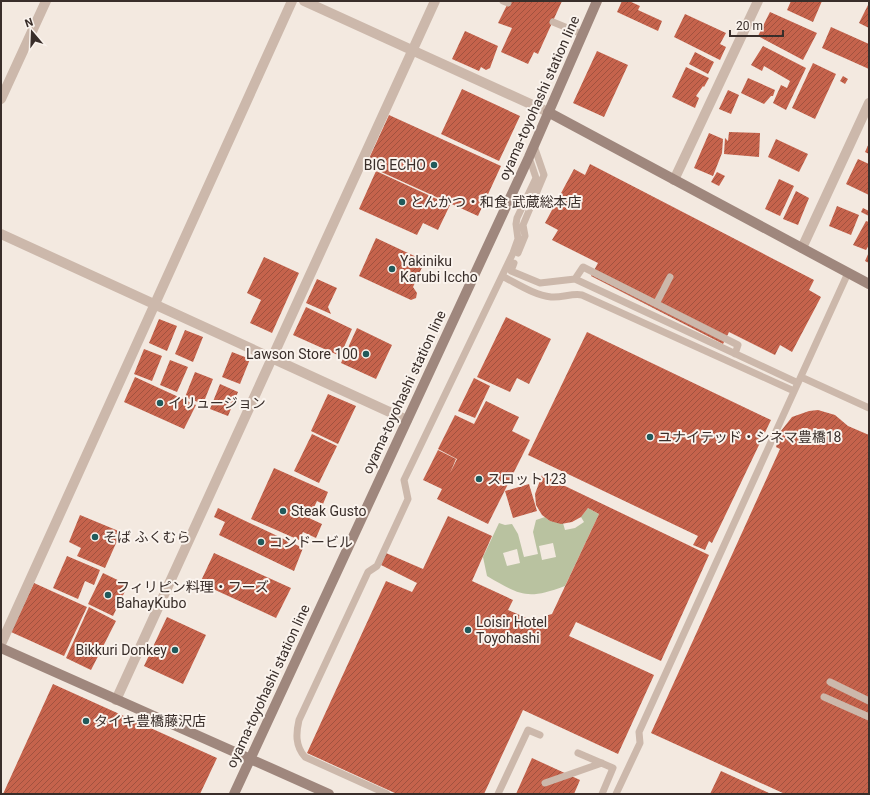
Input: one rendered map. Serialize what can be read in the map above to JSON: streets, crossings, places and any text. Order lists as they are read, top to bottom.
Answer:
{
  "streets": {
    "main road": ["oyama-toyohashi station line"]
  },
  "places": [
    "BIG ECHO",
    "とんかつ・和食 武蔵総本店",
    "Yakiniku Karubi Iccho",
    "Lawson Store 100",
    "イリュージョン",
    "ユナイテッド・シネマ豊橋18",
    "スロット123",
    "Steak Gusto",
    "そば ふくむら",
    "コンドービル",
    "フィリピン料理・フーズ BahayKubo",
    "Loisir Hotel Toyohashi",
    "Bikkuri Donkey",
    "タイキ豊橋藤沢店"
  ],
  "scale_bar": "20 m",
  "north": "top"
}
